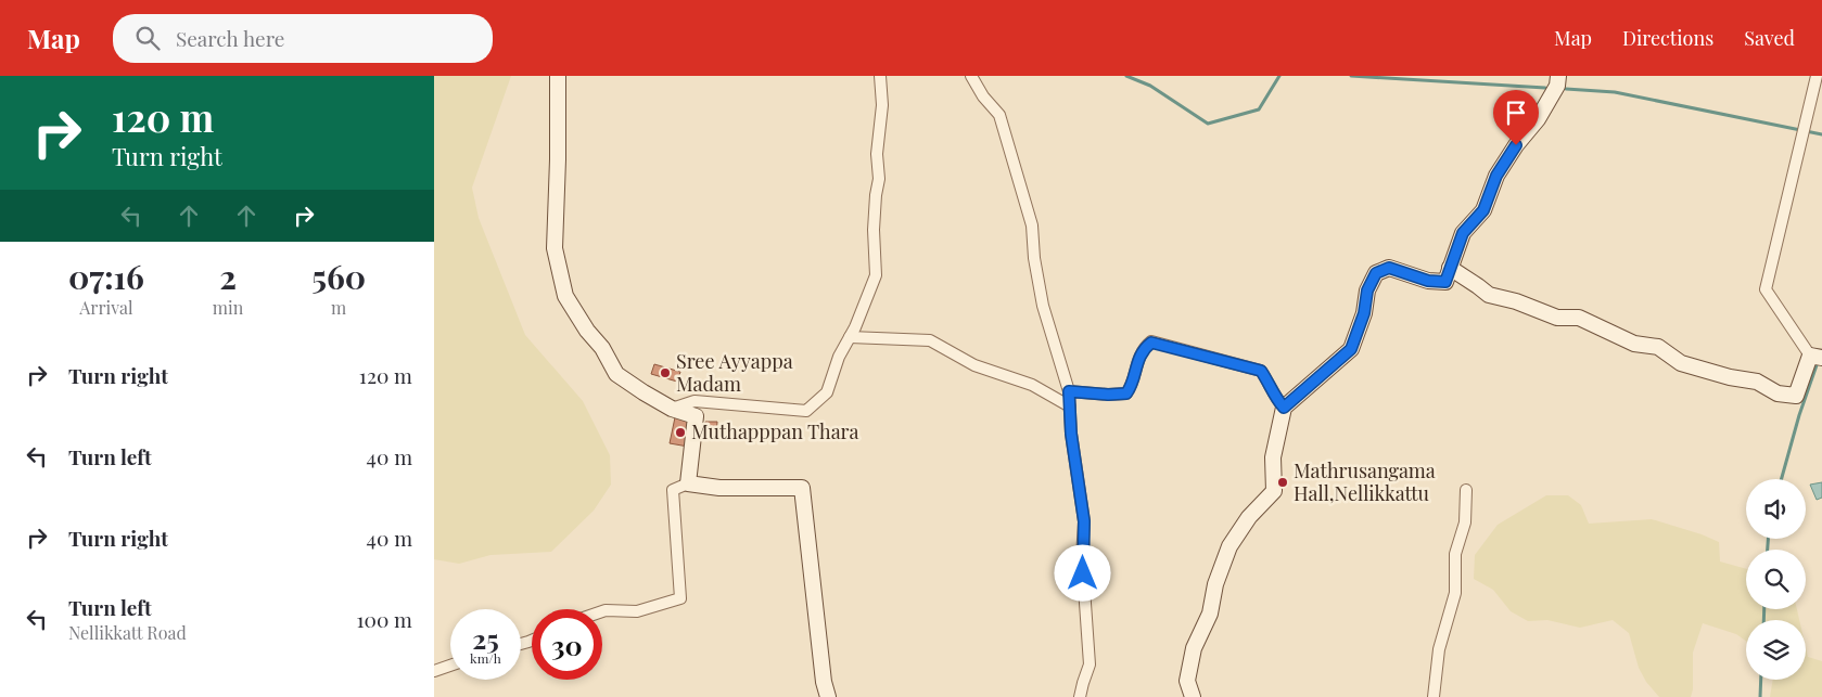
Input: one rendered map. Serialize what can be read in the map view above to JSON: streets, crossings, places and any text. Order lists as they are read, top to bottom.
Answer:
{
  "places": ["Sree Ayyappa Madam", "Muthapppan Thara", "Mathrusangama Hall,Nellikkattu"],
  "page": {
    "header": "Map",
    "search": "Search here",
    "nav": ["Map", "Directions", "Saved"],
    "turn": ["120 m", "Turn right"],
    "eta": [
      "07:16",
      "Arrival",
      "2",
      "min",
      "560",
      "m"
    ],
    "list": [
      {
        "name": "Turn right",
        "value": "120 m"
      },
      {
        "name": "Turn left",
        "value": "40 m"
      },
      {
        "name": "Turn right",
        "value": "40 m"
      },
      {
        "name": "Turn left",
        "note": "Nellikkatt Road",
        "value": "100 m"
      }
    ],
    "speed": "25 km/h",
    "limit": "30"
  }
}
